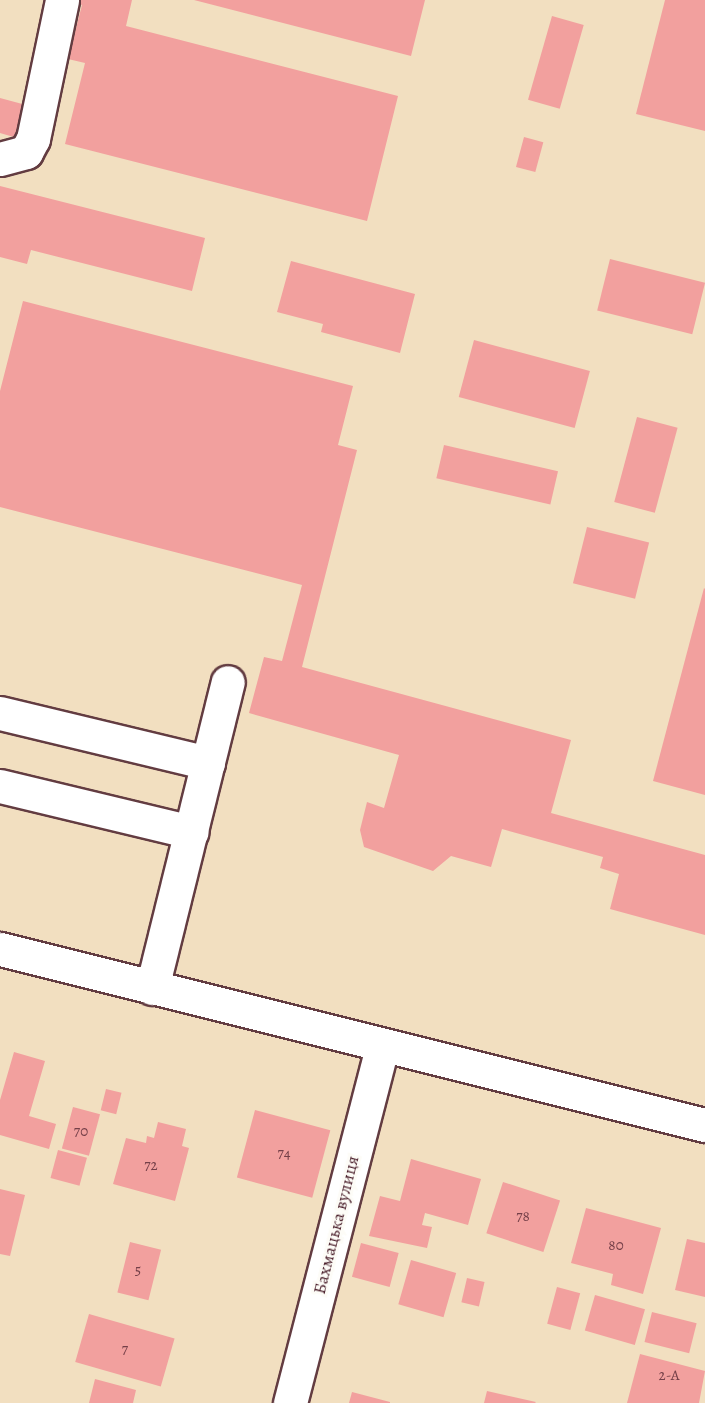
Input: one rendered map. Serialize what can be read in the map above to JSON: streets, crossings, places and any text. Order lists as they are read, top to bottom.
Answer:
{
  "streets": {
    "main road": ["Бахмацька вулиця"]
  },
  "house_numbers": [
    "70",
    "74",
    "72",
    "78",
    "80",
    "5",
    "7",
    "2-А"
  ]
}
